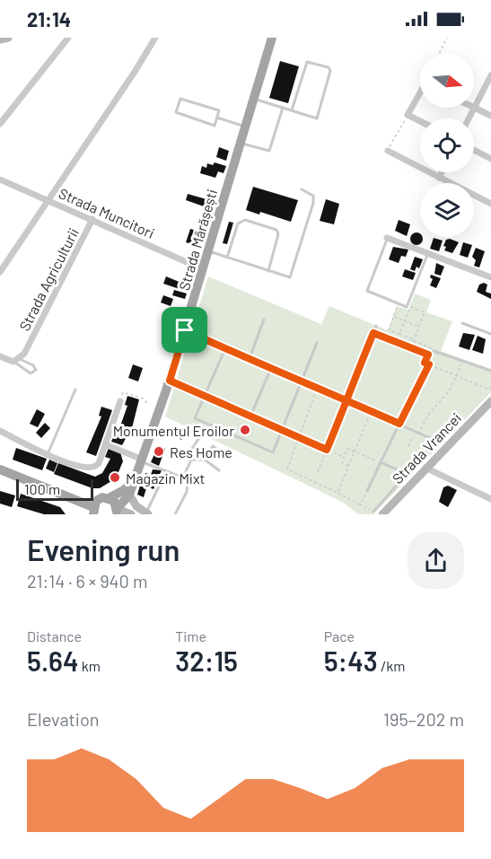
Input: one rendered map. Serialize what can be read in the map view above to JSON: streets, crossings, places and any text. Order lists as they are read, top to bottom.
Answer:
{
  "streets": {
    "main road": ["Strada Mărășești"],
    "street": ["Strada Muncitori", "Strada Agriculturii", "Strada Vrancei"]
  },
  "crossings": [
    ["Strada Muncitori", "Strada Mărășești"],
    ["Strada Muncitori", "Strada Agriculturii"]
  ],
  "places": ["Monumentul Eroilor", "Res Home", "Magazin Mixt"],
  "scale_bar": "100 m",
  "north": "right",
  "page": {
    "status": "21:14",
    "scale": "100 m",
    "heading": ["Evening run", "21:14 · 6 × 940 m"],
    "stats": [
      ["Distance", "5.64 km"],
      ["Time", "32:15"],
      ["Pace", "5:43 /km"]
    ],
    "chart": ["Elevation", "195–202 m"]
  }
}
